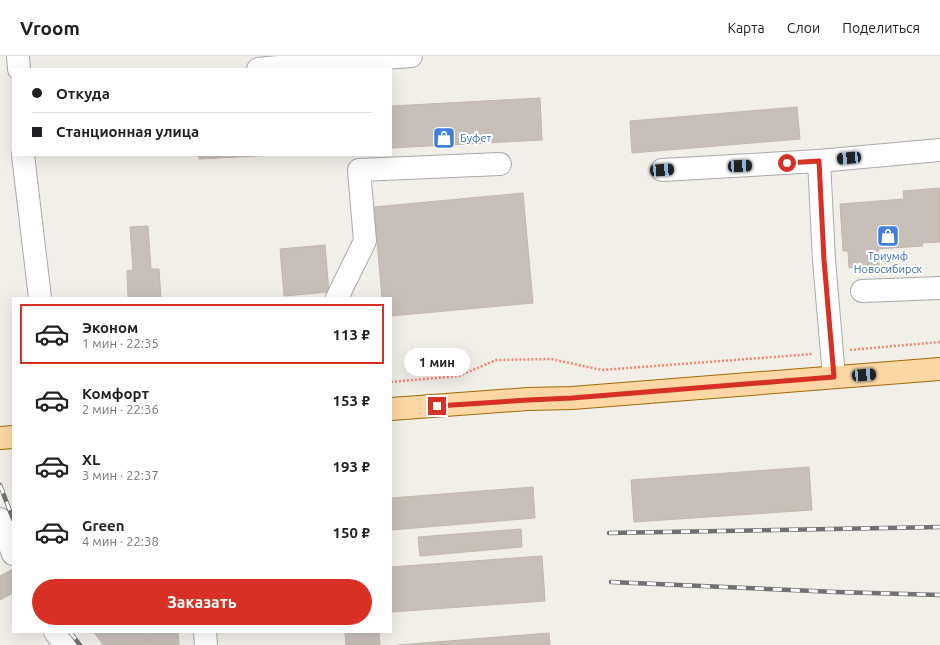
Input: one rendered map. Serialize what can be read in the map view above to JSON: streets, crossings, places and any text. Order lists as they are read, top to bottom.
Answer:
{
  "places": {
    "shop": ["Буфет", "Триумф Новосибирск"]
  },
  "page": {
    "header": "Vroom",
    "nav": ["Карта", "Слои", "Поделиться"],
    "banner": ["Откуда", "Станционная улица"],
    "list": [
      {
        "name": "Эконом",
        "note": "1 мин · 22:35",
        "value": "113 ₽"
      },
      {
        "name": "Комфорт",
        "note": "2 мин · 22:36",
        "value": "153 ₽"
      },
      {
        "name": "XL",
        "note": "3 мин · 22:37",
        "value": "193 ₽"
      },
      {
        "name": "Green",
        "note": "4 мин · 22:38",
        "value": "150 ₽"
      }
    ],
    "bubble": "1 мин",
    "buttons": "Заказать"
  }
}
